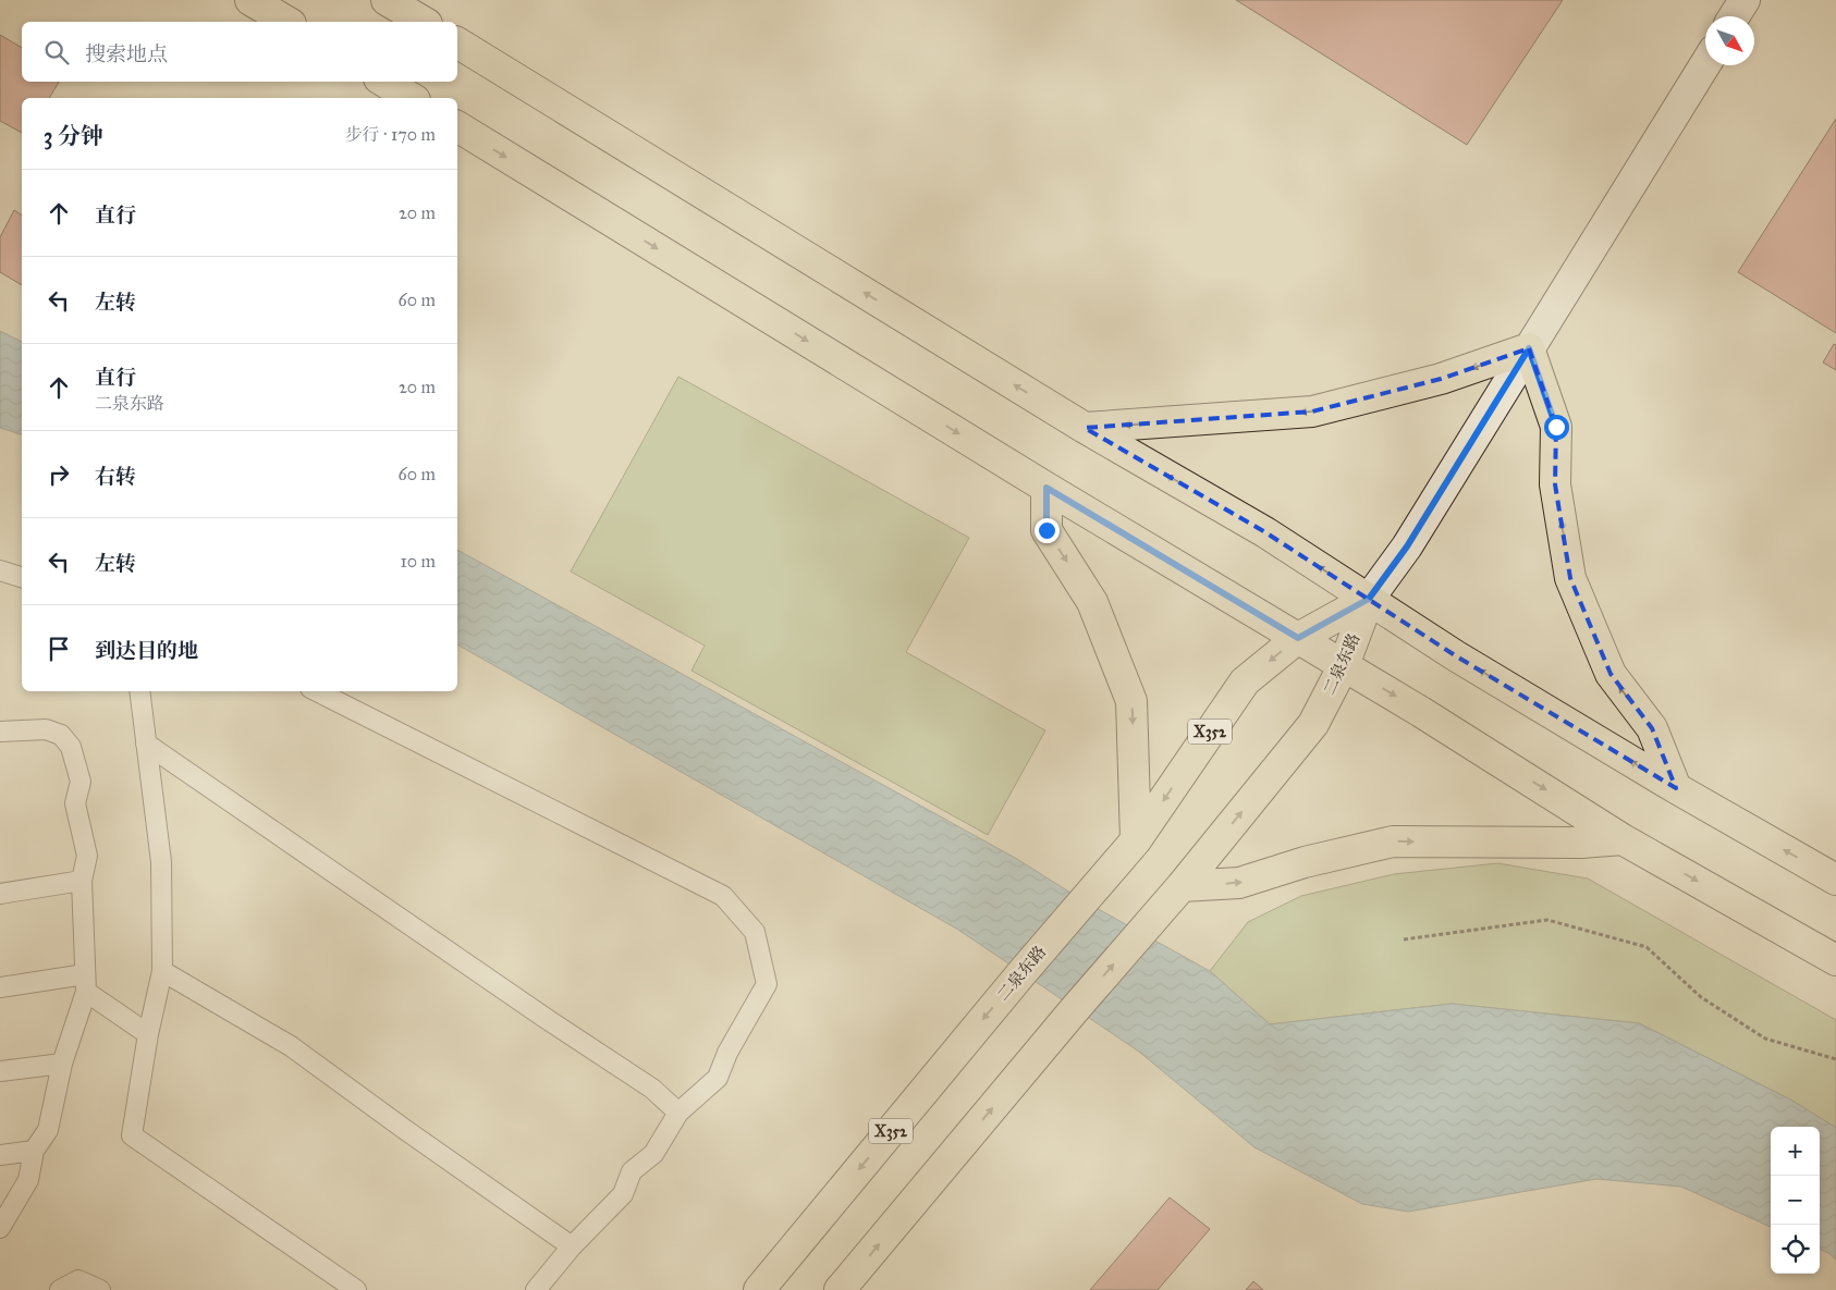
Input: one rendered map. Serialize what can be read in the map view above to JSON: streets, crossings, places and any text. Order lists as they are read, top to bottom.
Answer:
{
  "streets": {
    "main road": ["二泉东路", "X352"]
  },
  "north": "bottom right",
  "page": {
    "search": "搜索地点",
    "heading": ["3 分钟", "步行 · 170 m"],
    "list": [
      ["直行", "20 m"],
      ["左转", "60 m"],
      ["直行", "二泉东路", "20 m"],
      ["右转", "60 m"],
      ["左转", "10 m"],
      "到达目的地"
    ],
    "map_buttons": ["+", "−"]
  }
}
